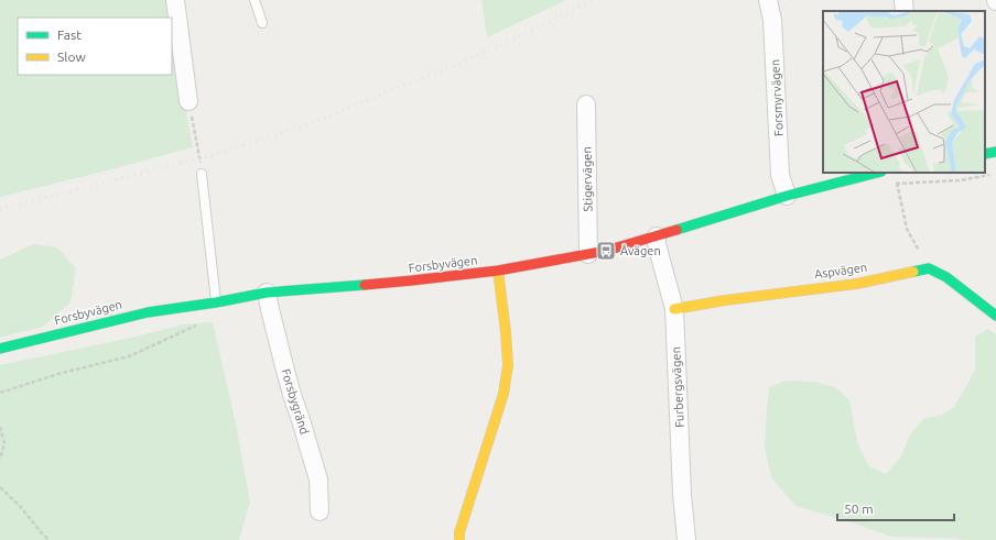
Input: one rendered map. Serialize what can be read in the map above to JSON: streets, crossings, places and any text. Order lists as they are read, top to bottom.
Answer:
{
  "streets": {
    "street": [
      "Forsmyrvägen",
      "Stigervägen",
      "Forsbyvägen",
      "Aspvägen",
      "Furbergsvägen",
      "Forsbygränd"
    ]
  },
  "crossings": [
    ["Forsmyrvägen", "Forsbyvägen"],
    ["Stigervägen", "Forsbyvägen"],
    ["Forsbyvägen", "Furbergsvägen"],
    ["Forsbyvägen", "Forsbygränd"],
    ["Aspvägen", "Furbergsvägen"]
  ],
  "places": {
    "bus stop": ["Åvägen"]
  },
  "legend": ["Fast", "Slow"],
  "scale_bar": "50 m"
}
